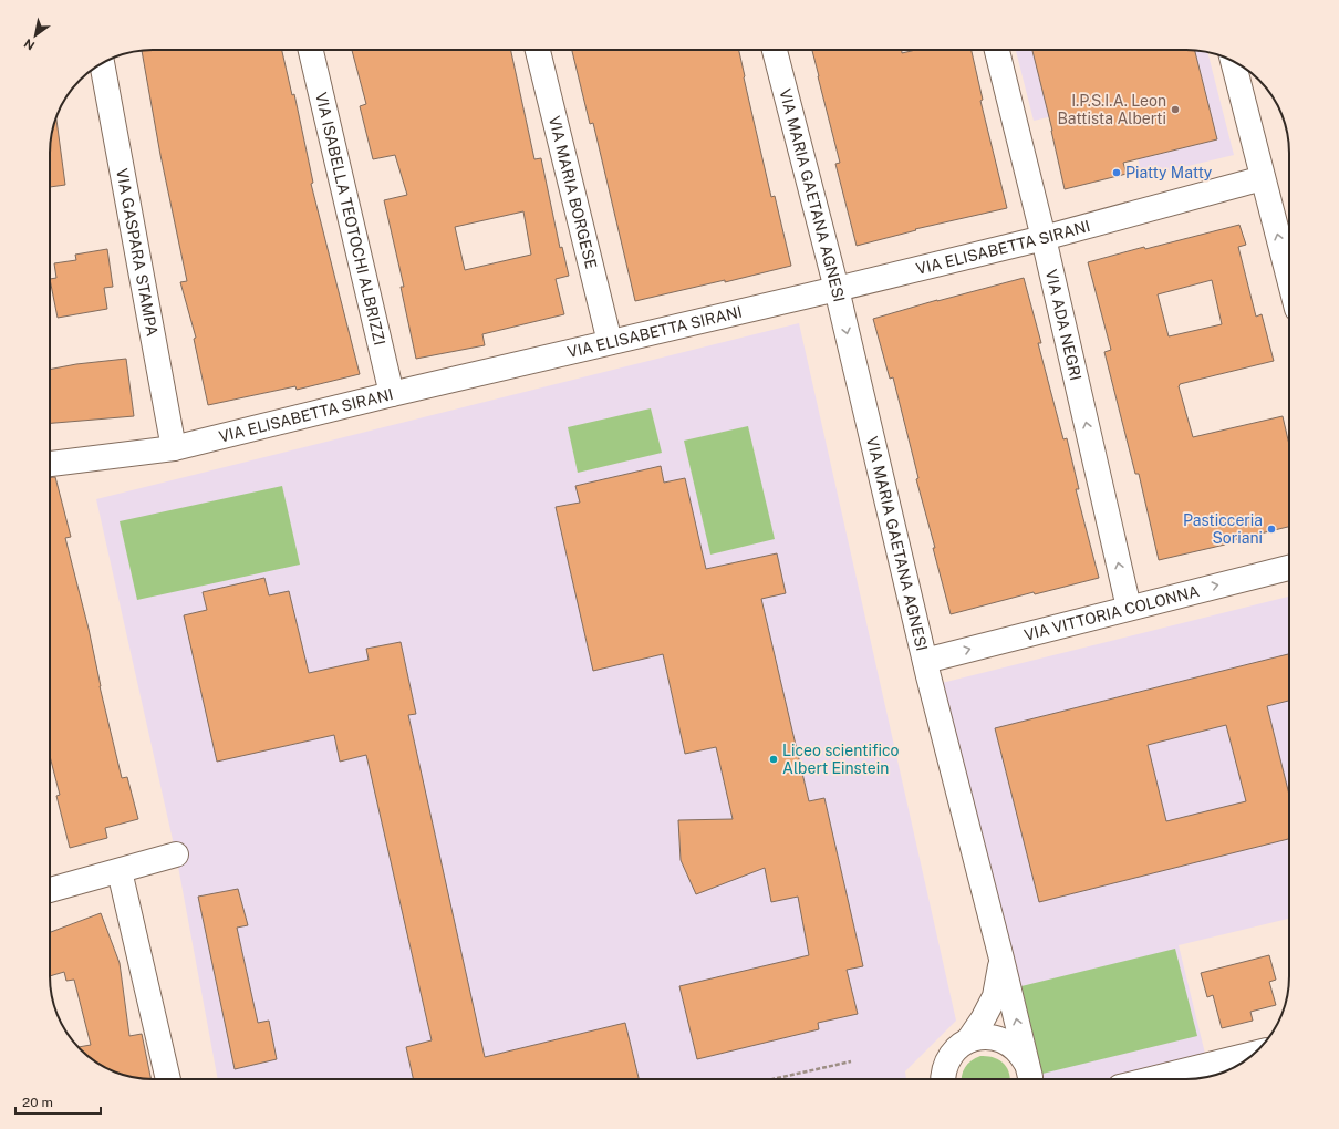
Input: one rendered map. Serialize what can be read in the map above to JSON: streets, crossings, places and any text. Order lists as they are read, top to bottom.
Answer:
{
  "streets": {
    "street": [
      "VIA MARIA BORGESE",
      "VIA MARIA GAETANA AGNESI",
      "VIA ISABELLA TEOTOCHI ALBRIZZI",
      "VIA ELISABETTA SIRANI",
      "VIA GASPARA STAMPA",
      "VIA ADA NEGRI",
      "VIA VITTORIA COLONNA"
    ]
  },
  "crossings": [
    ["VIA MARIA BORGESE", "VIA ELISABETTA SIRANI"],
    ["VIA MARIA GAETANA AGNESI", "VIA ELISABETTA SIRANI"],
    ["VIA MARIA GAETANA AGNESI", "VIA VITTORIA COLONNA"],
    ["VIA ISABELLA TEOTOCHI ALBRIZZI", "VIA ELISABETTA SIRANI"],
    ["VIA ELISABETTA SIRANI", "VIA GASPARA STAMPA"],
    ["VIA ELISABETTA SIRANI", "VIA ADA NEGRI"],
    ["VIA ADA NEGRI", "VIA VITTORIA COLONNA"]
  ],
  "one_way": ["VIA MARIA GAETANA AGNESI", "VIA ADA NEGRI", "VIA VITTORIA COLONNA"],
  "places": [
    "I.P.S.I.A. Leon Battista Alberti",
    "Piatty Matty",
    "Pasticceria Soriani",
    "Liceo scientifico Albert Einstein"
  ],
  "scale_bar": "20 m",
  "north": "bottom left"
}
